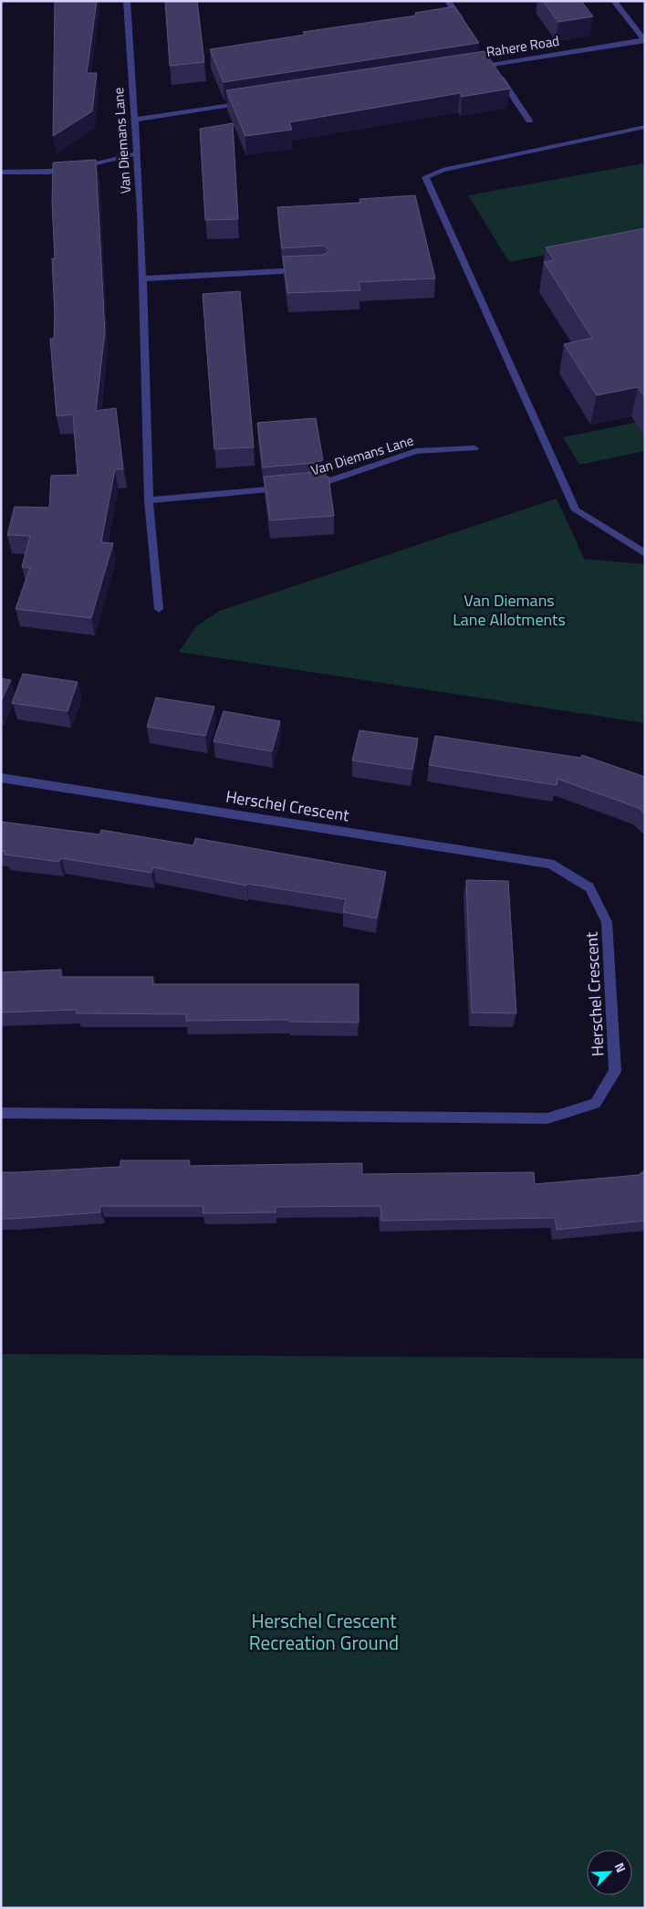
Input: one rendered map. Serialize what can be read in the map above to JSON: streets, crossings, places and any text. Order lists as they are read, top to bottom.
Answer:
{
  "streets": {
    "street": ["Rahere Road", "Van Diemans Lane", "Herschel Crescent"]
  },
  "parks": ["Van Diemans Lane Allotments", "Herschel Crescent Recreation Ground"],
  "north": "top right"
}
